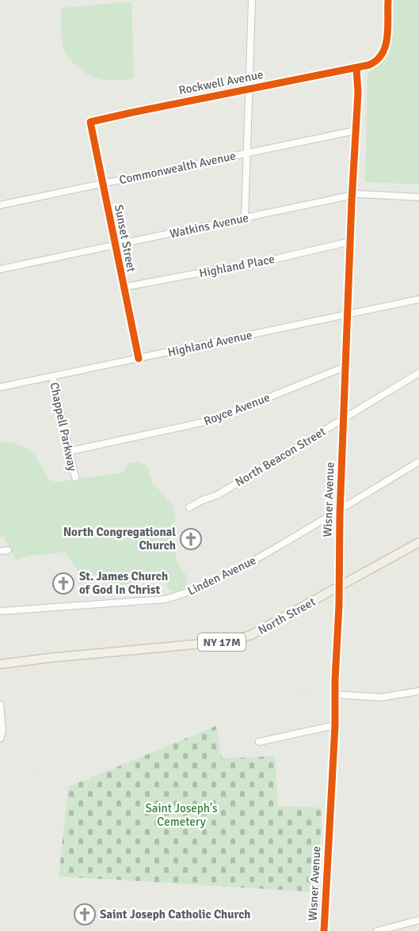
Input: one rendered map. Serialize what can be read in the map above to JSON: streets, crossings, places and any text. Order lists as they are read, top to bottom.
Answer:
{
  "streets": {
    "main road": ["North Street", "NY 17M"],
    "street": [
      "Rockwell Avenue",
      "Commonwealth Avenue",
      "Watkins Avenue",
      "Sunset Street",
      "Highland Place",
      "Highland Avenue",
      "Royce Avenue",
      "Chappell Parkway",
      "North Beacon Street",
      "Wisner Avenue",
      "Linden Avenue"
    ]
  },
  "crossings": [
    ["Rockwell Avenue", "Sunset Street"],
    ["Rockwell Avenue", "Wisner Avenue"],
    ["Commonwealth Avenue", "Sunset Street"],
    ["Commonwealth Avenue", "Wisner Avenue"],
    ["Watkins Avenue", "Sunset Street"],
    ["Watkins Avenue", "Wisner Avenue"],
    ["Sunset Street", "Highland Place"],
    ["Sunset Street", "Highland Avenue"],
    ["Highland Place", "Wisner Avenue"],
    ["Highland Avenue", "Chappell Parkway"],
    ["Highland Avenue", "Wisner Avenue"],
    ["Royce Avenue", "Chappell Parkway"],
    ["Royce Avenue", "Wisner Avenue"],
    ["North Beacon Street", "Wisner Avenue"],
    ["Wisner Avenue", "Linden Avenue"],
    ["Wisner Avenue", "North Street"]
  ],
  "parks": ["Saint Joseph's Cemetery"],
  "places": {
    "church": ["North Congregational Church", "St. James Church of God In Christ", "Saint Joseph Catholic Church"]
  }
}
